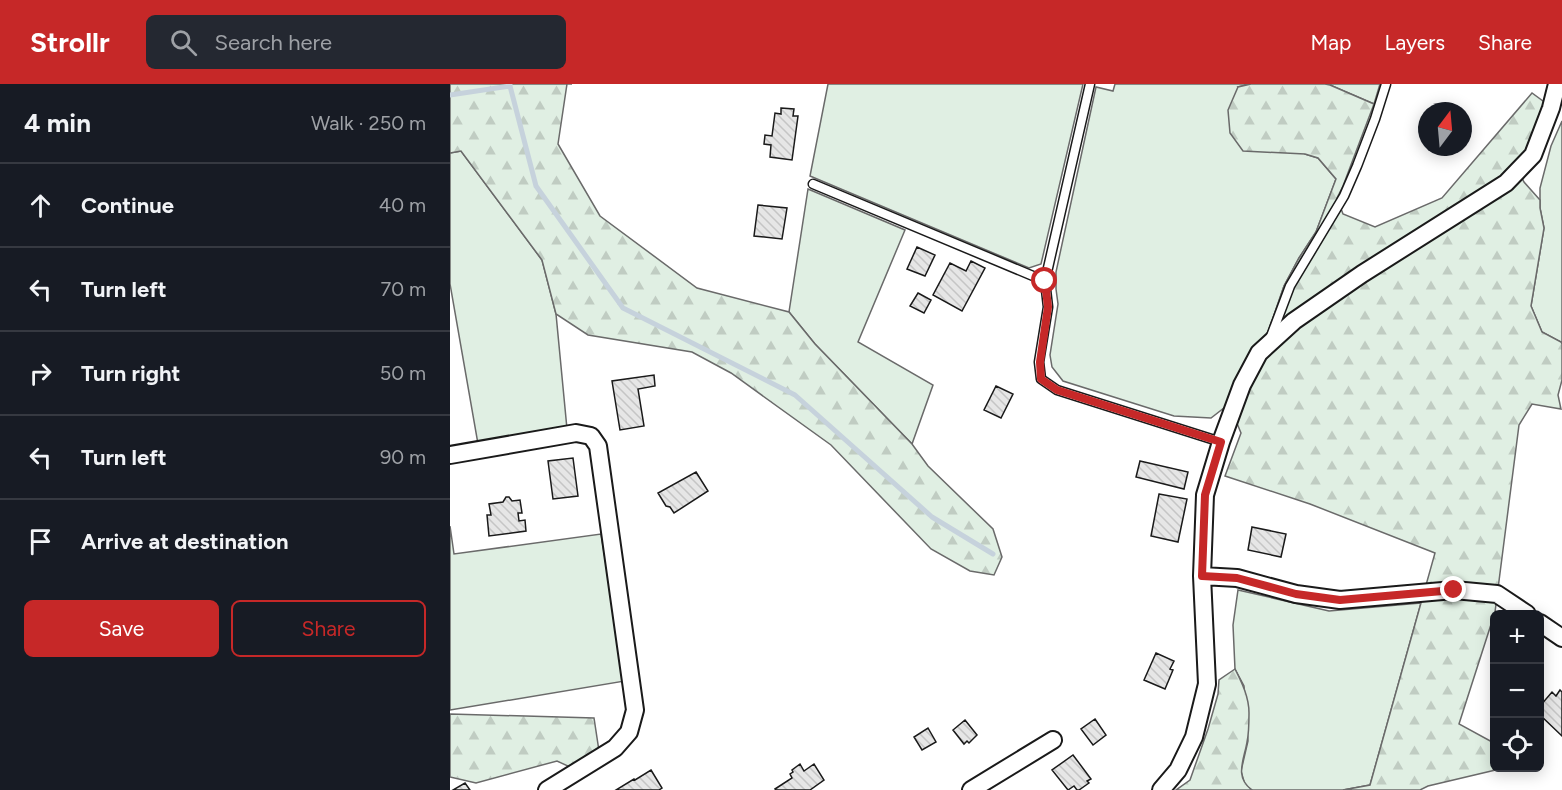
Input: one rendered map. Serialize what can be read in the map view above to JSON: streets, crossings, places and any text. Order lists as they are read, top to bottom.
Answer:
{
  "north": "top",
  "page": {
    "header": "Strollr",
    "search": "Search here",
    "nav": ["Map", "Layers", "Share"],
    "heading": ["4 min", "Walk · 250 m"],
    "list": [
      ["Continue", "40 m"],
      ["Turn left", "70 m"],
      ["Turn right", "50 m"],
      ["Turn left", "90 m"],
      "Arrive at destination"
    ],
    "buttons": ["Save", "Share"],
    "map_buttons": ["+", "−"]
  }
}
